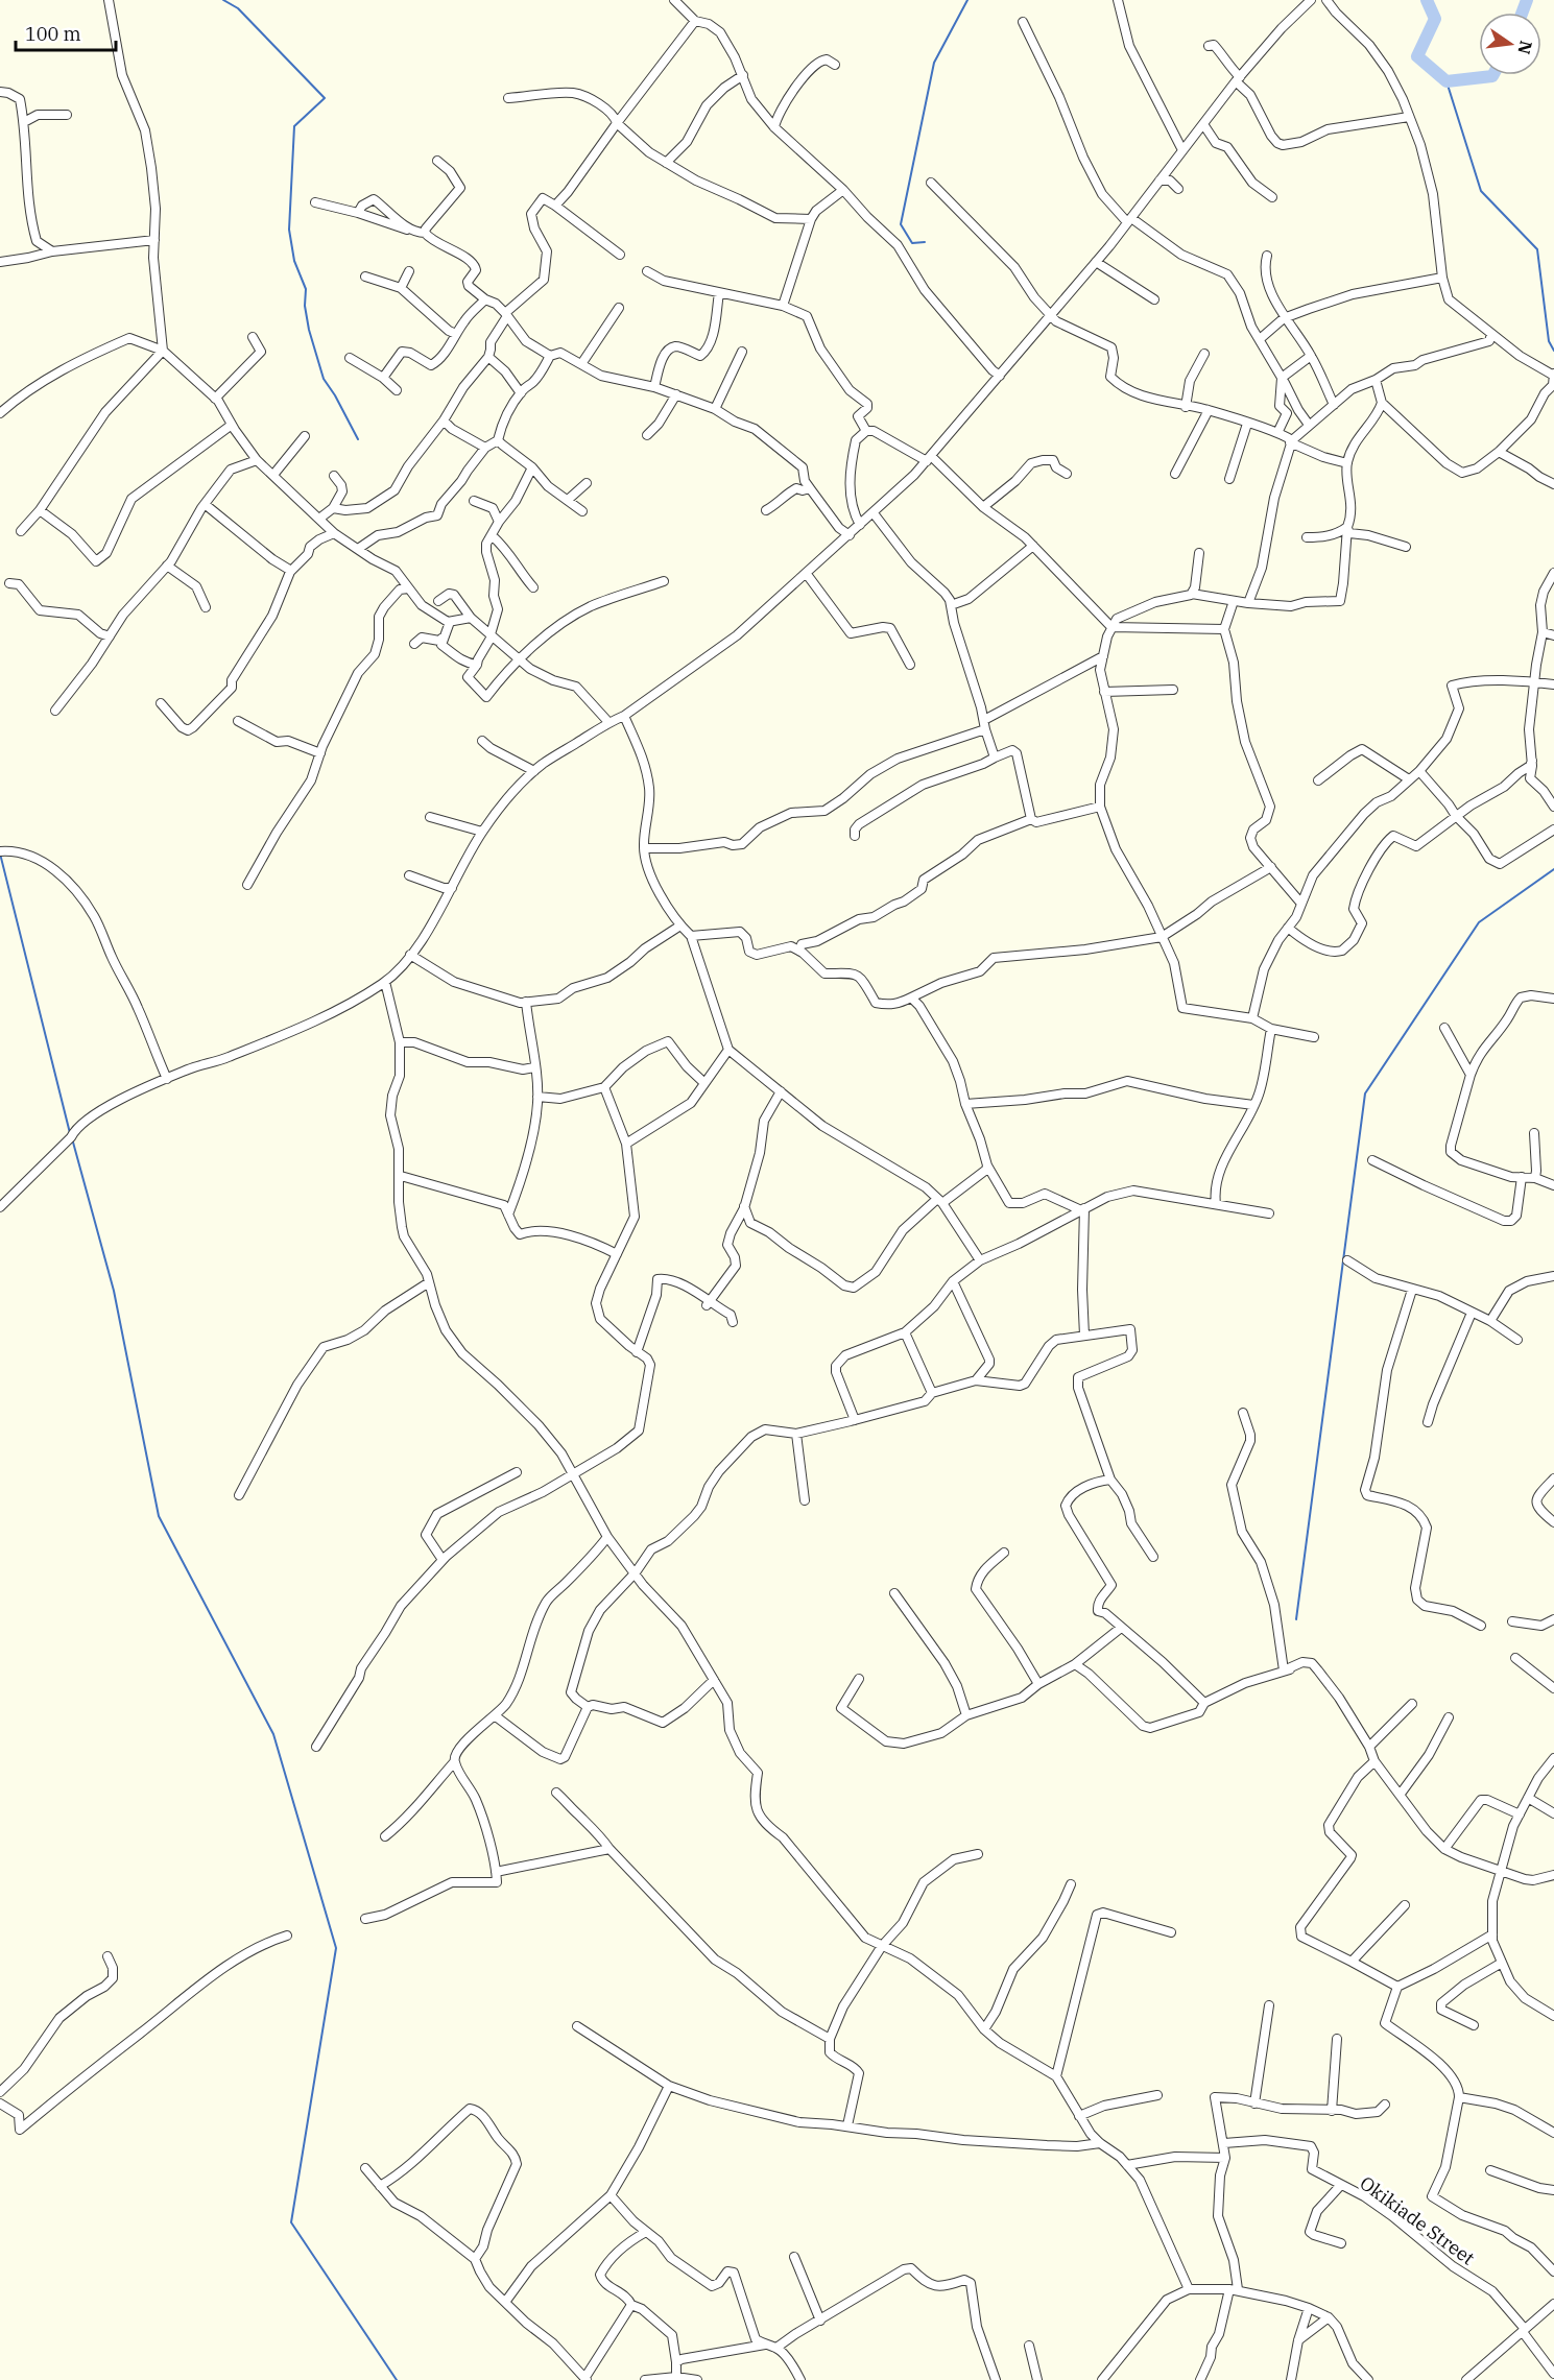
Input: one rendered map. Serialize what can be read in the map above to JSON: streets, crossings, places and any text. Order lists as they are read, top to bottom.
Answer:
{
  "streets": {
    "street": ["Okikiade Street"]
  },
  "scale_bar": "100 m",
  "north": "right"
}
